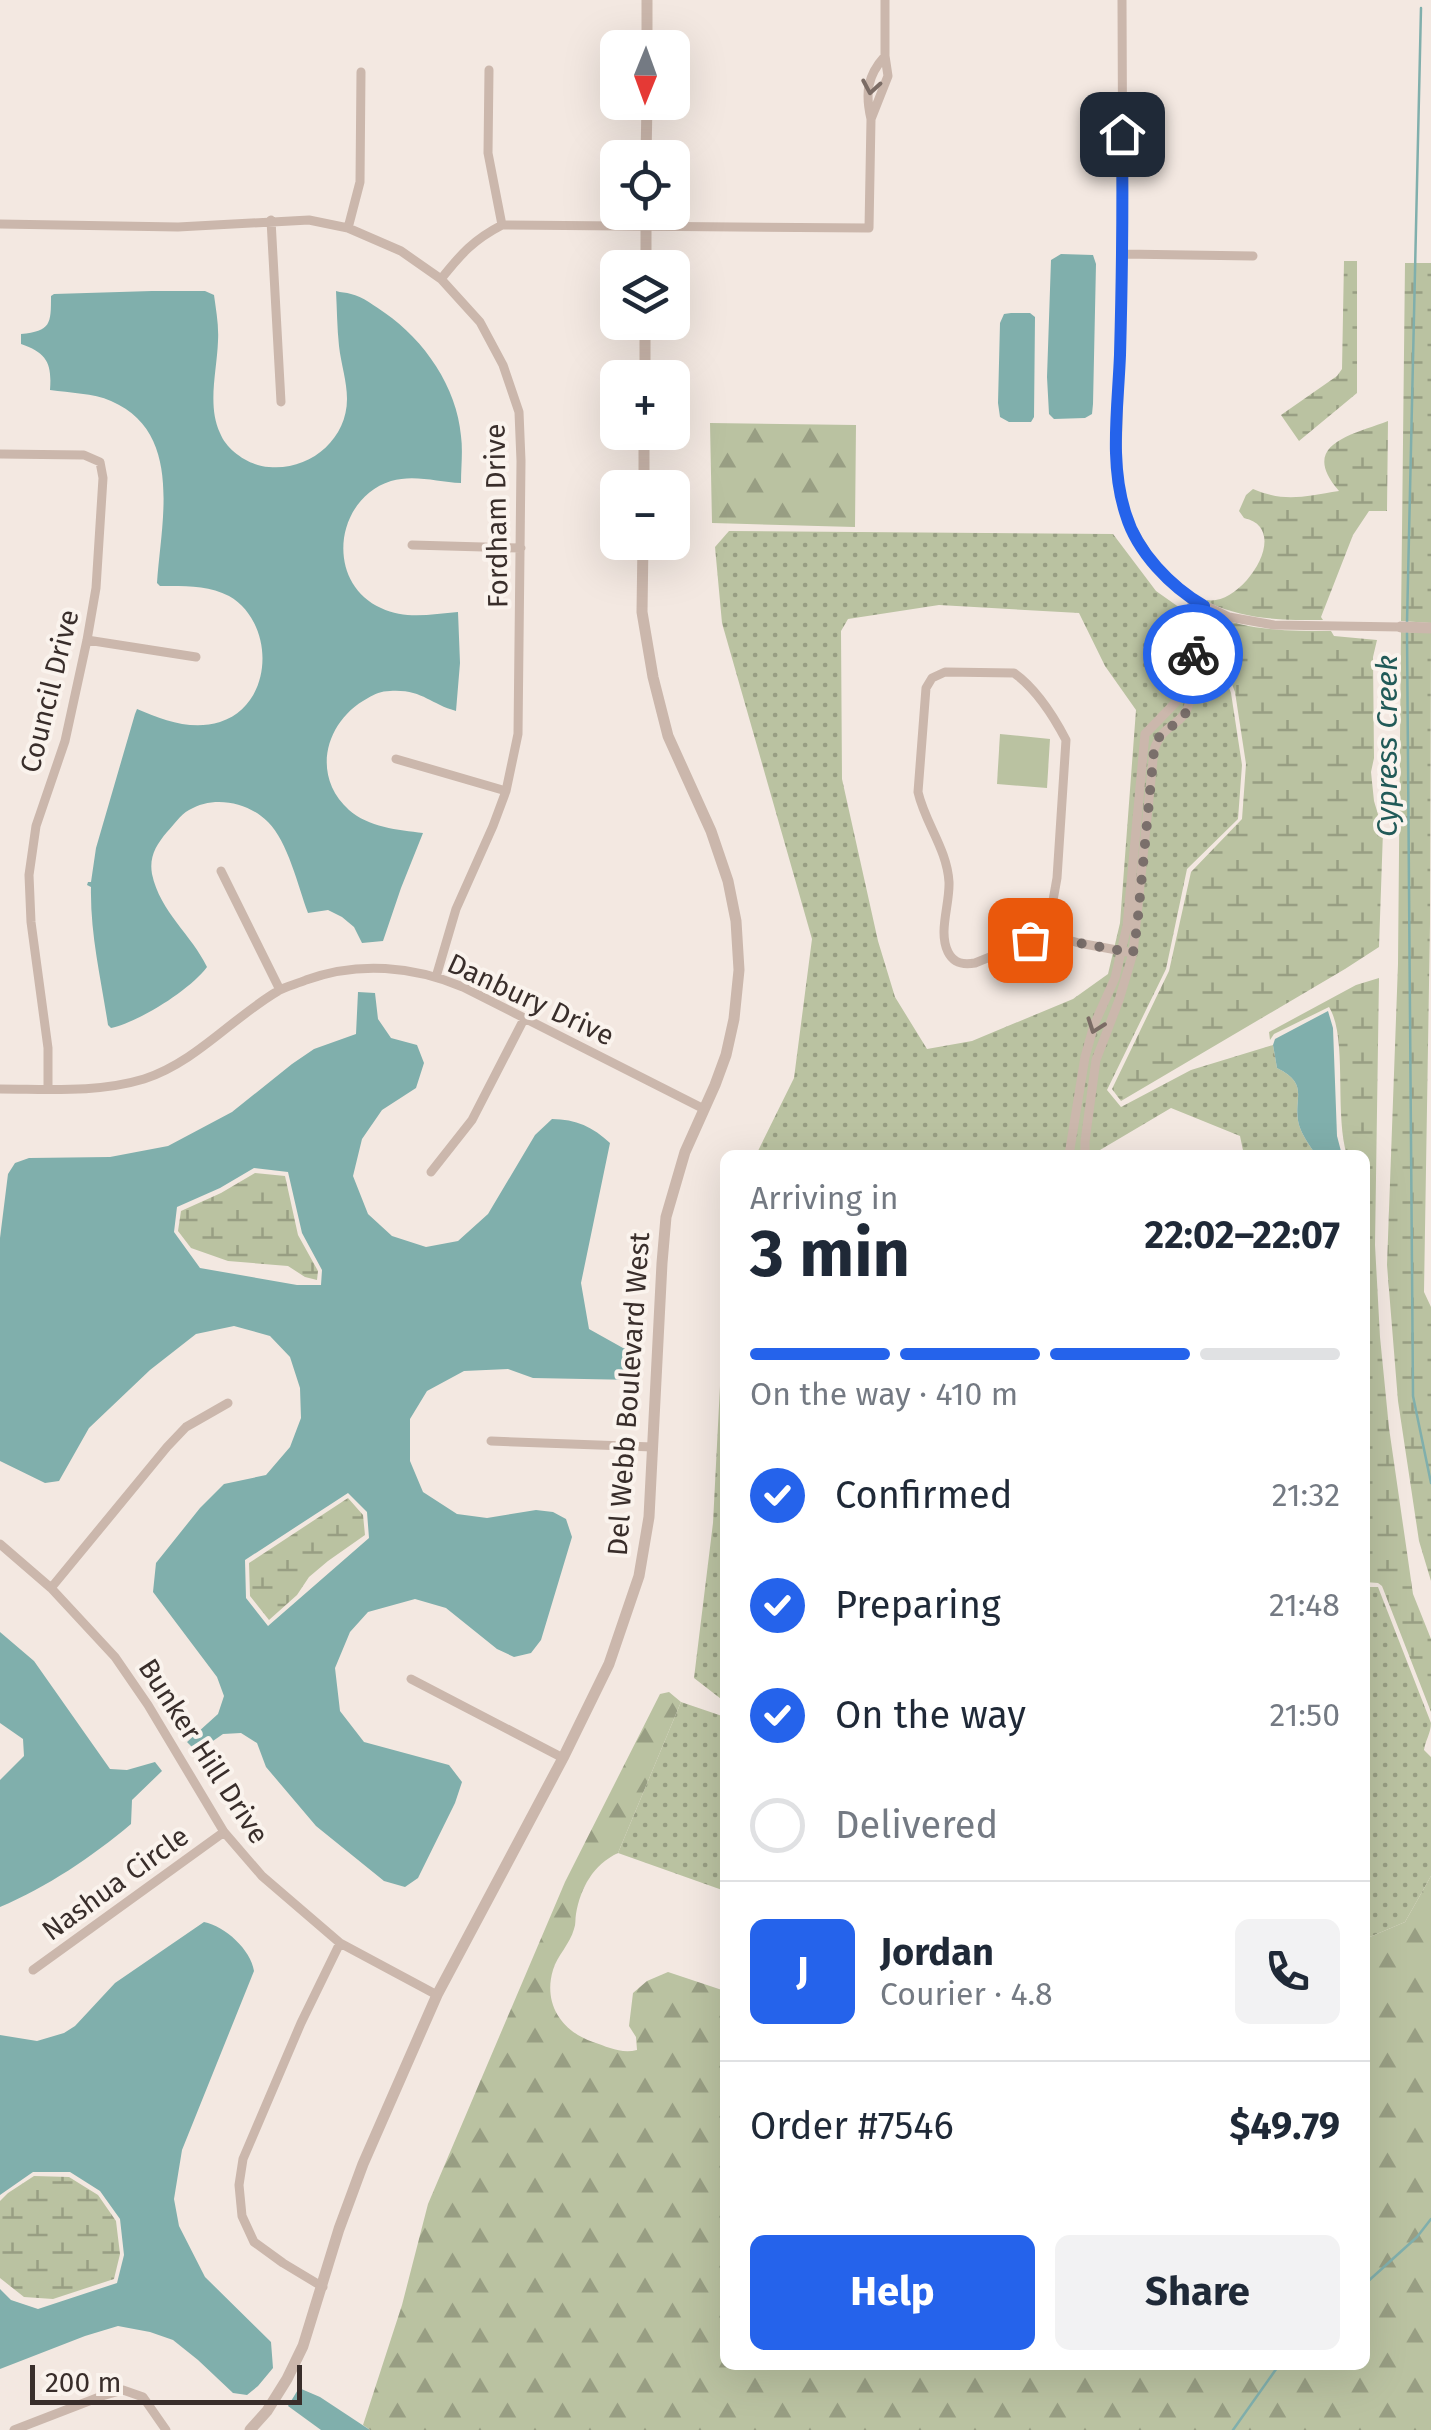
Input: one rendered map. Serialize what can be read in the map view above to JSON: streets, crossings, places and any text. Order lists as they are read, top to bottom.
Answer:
{
  "streets": {
    "street": [
      "Fordham Drive",
      "Council Drive",
      "Danbury Drive",
      "Del Webb Boulevard West",
      "Bunker Hill Drive",
      "Nashua Circle"
    ]
  },
  "crossings": [
    ["Fordham Drive", "Danbury Drive"],
    ["Council Drive", "Danbury Drive"],
    ["Danbury Drive", "Del Webb Boulevard West"],
    ["Del Webb Boulevard West", "Bunker Hill Drive"],
    ["Bunker Hill Drive", "Nashua Circle"]
  ],
  "water": ["Cypress Creek"],
  "scale_bar": "200 m",
  "north": "bottom",
  "page": {
    "map_buttons": ["+", "−"],
    "heading": ["3 min", "Arriving in", "22:02–22:07"],
    "panel": [
      "Jordan",
      "Courier · 4.8",
      "Order #7546",
      "$49.79"
    ],
    "bar": "On the way · 410 m",
    "list": [
      ["Confirmed", "21:32"],
      ["Preparing", "21:48"],
      ["On the way", "21:50"],
      "Delivered"
    ],
    "round": "J",
    "buttons": ["Help", "Share"],
    "scale": "200 m"
  }
}
